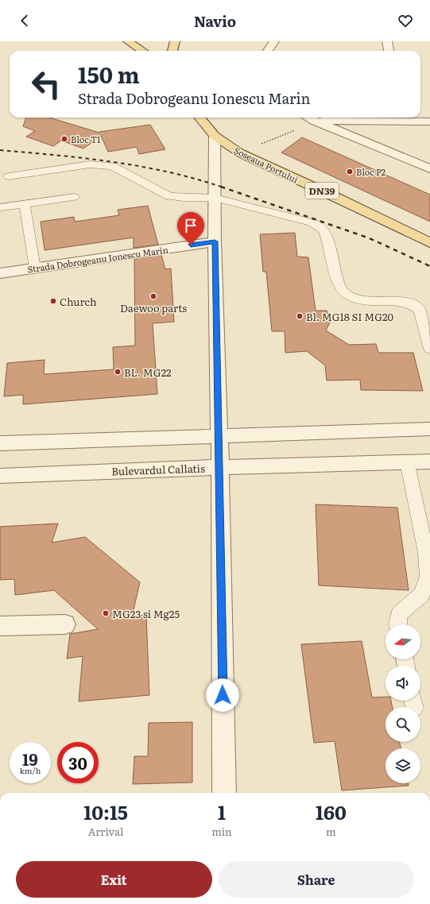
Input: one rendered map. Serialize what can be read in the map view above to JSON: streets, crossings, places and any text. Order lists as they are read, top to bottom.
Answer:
{
  "streets": {
    "main road": ["Șoseaua Portului", "DN39"],
    "street": ["Strada Dobrogeanu Ionescu Marin", "Bulevardul Callatis"]
  },
  "places": [
    "Bloc T1",
    "Bloc P2",
    "Daewoo parts",
    "Church",
    "Bl. MG18 SI MG20",
    "BL. MG22",
    "MG23 si Mg25"
  ],
  "north": "left",
  "page": {
    "header": "Navio",
    "turn": ["150 m", "Strada Dobrogeanu Ionescu Marin"],
    "speed": "19 km/h",
    "limit": "30",
    "eta": [
      "10:15",
      "Arrival",
      "1",
      "min",
      "160",
      "m"
    ],
    "buttons": ["Exit", "Share"]
  }
}
